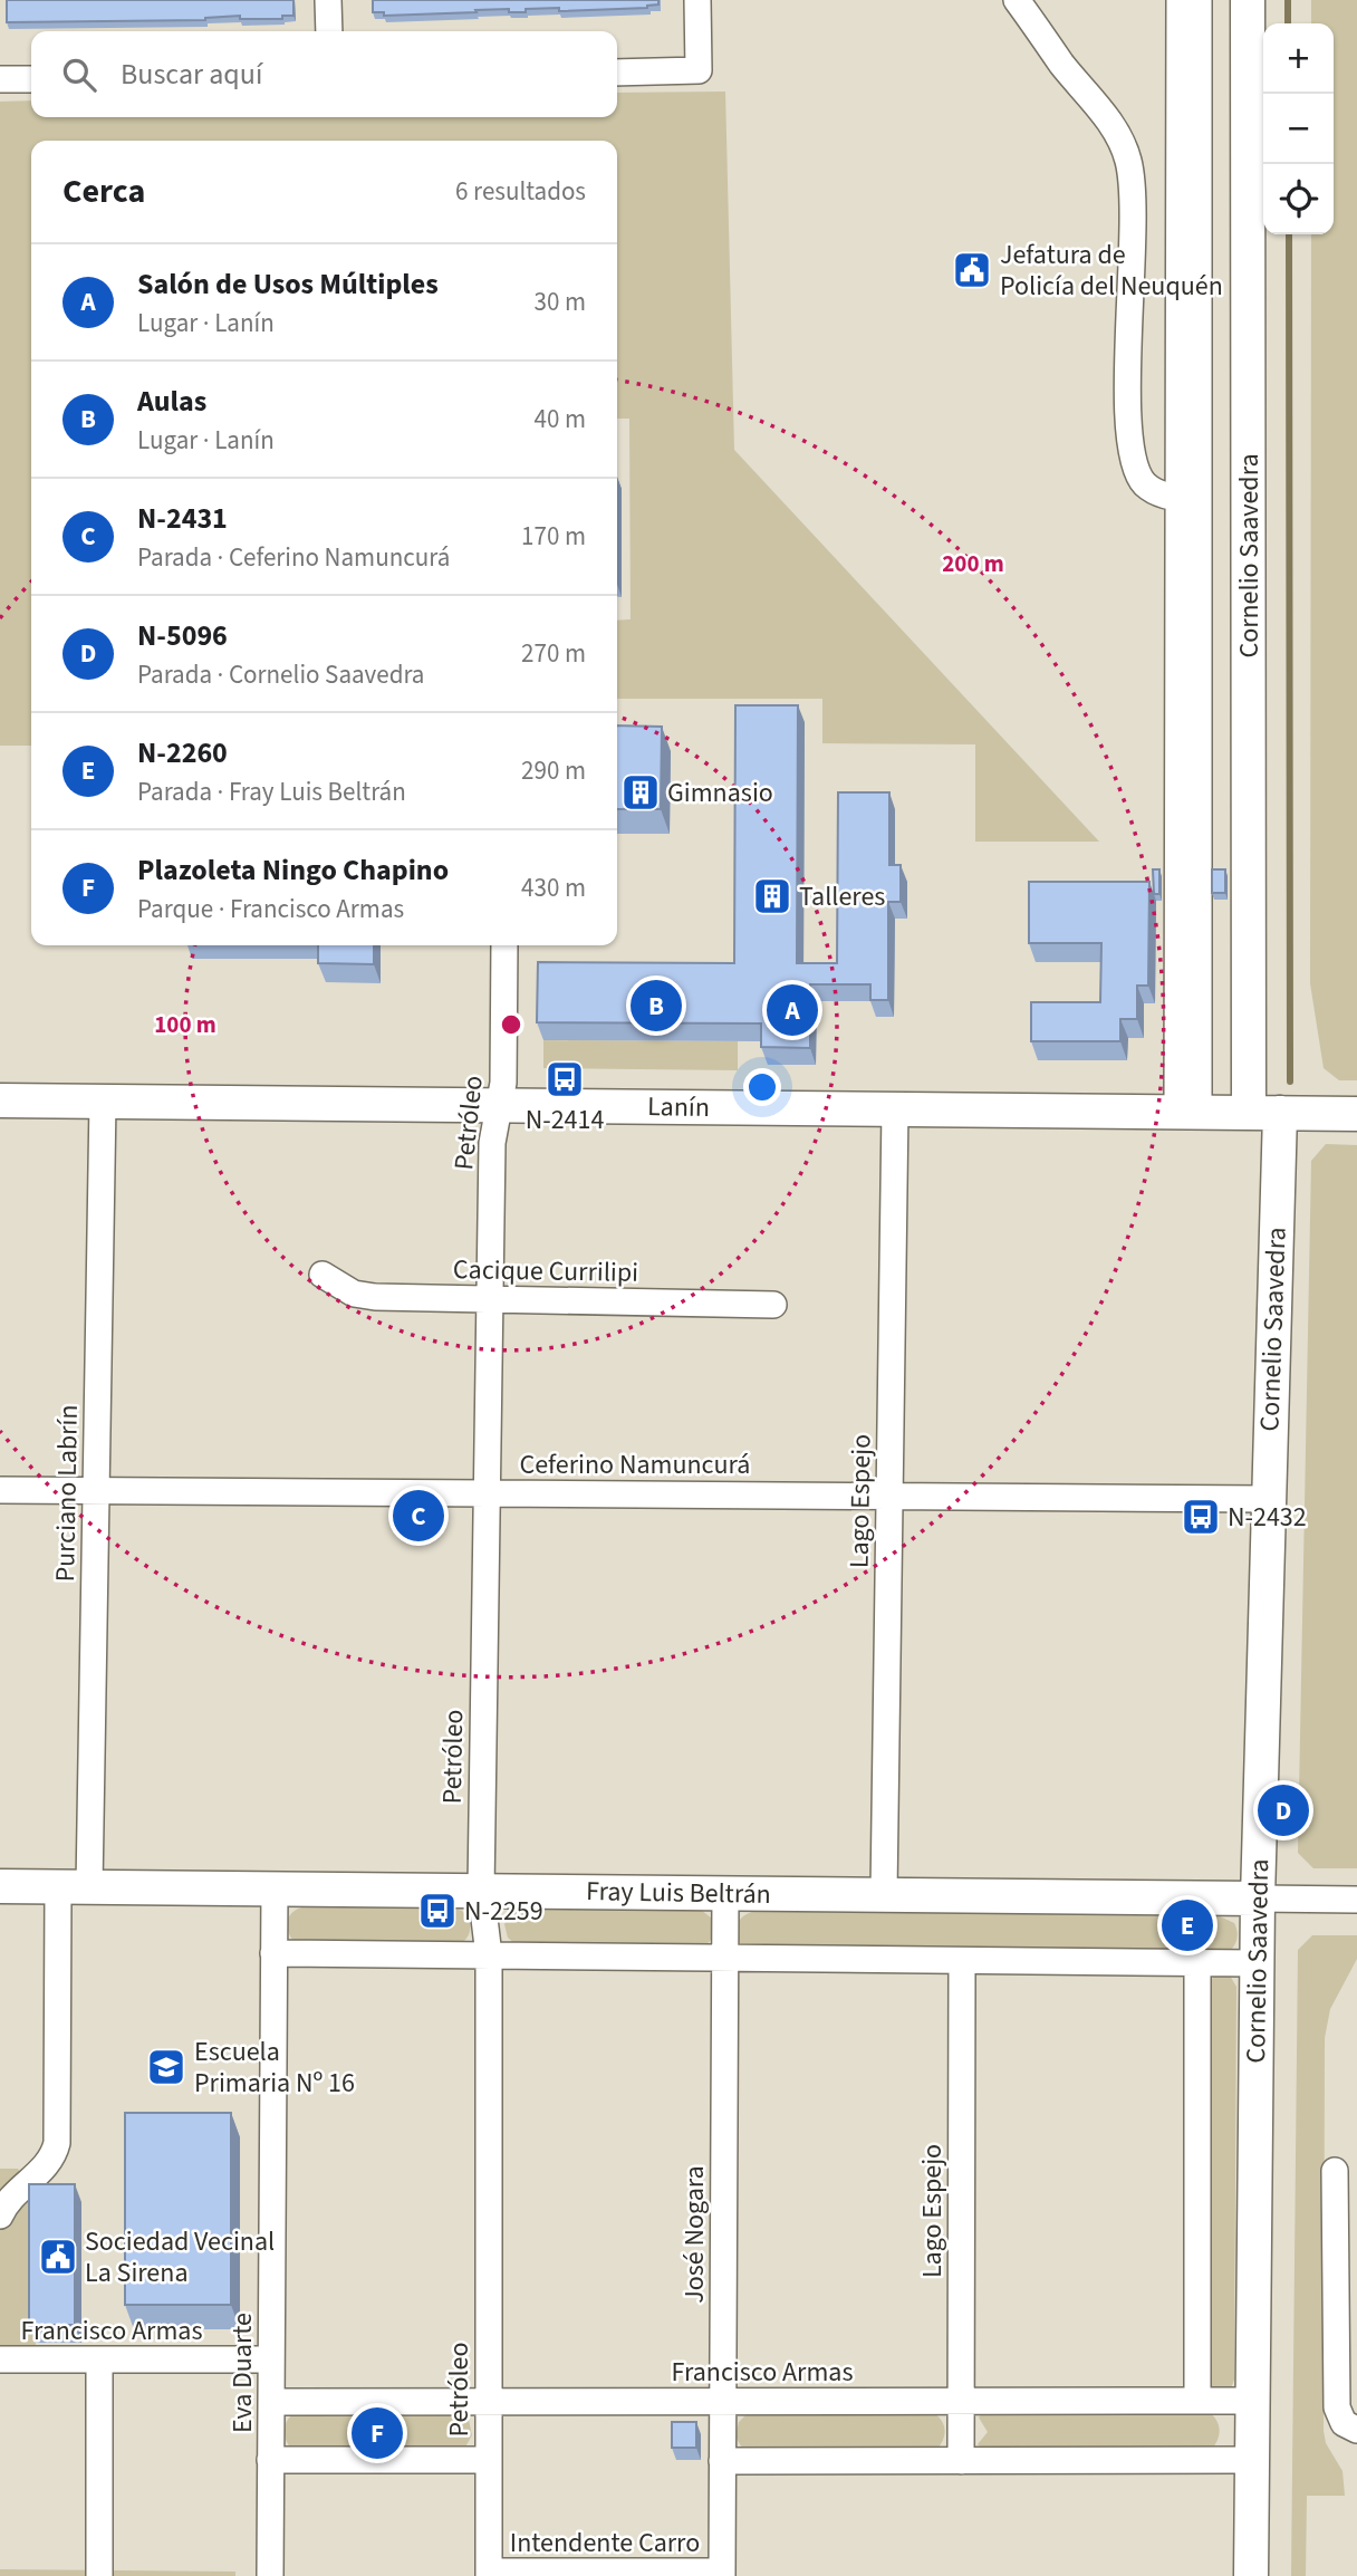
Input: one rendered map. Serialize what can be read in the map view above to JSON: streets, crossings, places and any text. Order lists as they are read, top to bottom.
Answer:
{
  "streets": {
    "main road": ["Cornelio Saavedra", "Lanín", "Fray Luis Beltrán"],
    "street": [
      "Petróleo",
      "Cacique Currilipi",
      "Ceferino Namuncurá",
      "Purciano Labrín",
      "Lago Espejo",
      "José Nogara",
      "Francisco Armas",
      "Eva Duarte",
      "Intendente Carro"
    ]
  },
  "crossings": [
    ["Cornelio Saavedra", "Lanín"],
    ["Cornelio Saavedra", "Ceferino Namuncurá"],
    ["Cornelio Saavedra", "Fray Luis Beltrán"],
    ["Cornelio Saavedra", "Francisco Armas"],
    ["Lanín", "Petróleo"],
    ["Lanín", "Purciano Labrín"],
    ["Lanín", "Lago Espejo"],
    ["Petróleo", "Cacique Currilipi"],
    ["Petróleo", "Ceferino Namuncurá"],
    ["Petróleo", "Fray Luis Beltrán"],
    ["Petróleo", "Francisco Armas"],
    ["Petróleo", "Intendente Carro"],
    ["Ceferino Namuncurá", "Purciano Labrín"],
    ["Ceferino Namuncurá", "Lago Espejo"],
    ["Purciano Labrín", "Fray Luis Beltrán"],
    ["Lago Espejo", "Fray Luis Beltrán"],
    ["Lago Espejo", "Francisco Armas"],
    ["Fray Luis Beltrán", "José Nogara"],
    ["Fray Luis Beltrán", "Eva Duarte"],
    ["José Nogara", "Francisco Armas"],
    ["José Nogara", "Intendente Carro"],
    ["Francisco Armas", "Eva Duarte"]
  ],
  "places": {
    "public building": ["Jefatura de Policía del Neuquén", "Sociedad Vecinal La Sirena"],
    "building": ["Gimnasio", "Talleres"],
    "bus stop": ["N-2414", "N-2432", "N-2259"],
    "school or university": ["Escuela Primaria Nº 16"]
  },
  "page": {
    "map_buttons": ["+", "−"],
    "search": "Buscar aquí",
    "heading": ["Cerca", "6 resultados"],
    "list": [
      {
        "mark": "A",
        "name": "Salón de Usos Múltiples",
        "note": "Lugar · Lanín",
        "value": "30 m"
      },
      {
        "mark": "B",
        "name": "Aulas",
        "note": "Lugar · Lanín",
        "value": "40 m"
      },
      {
        "mark": "C",
        "name": "N-2431",
        "note": "Parada · Ceferino Namuncurá",
        "value": "170 m"
      },
      {
        "mark": "D",
        "name": "N-5096",
        "note": "Parada · Cornelio Saavedra",
        "value": "270 m"
      },
      {
        "mark": "E",
        "name": "N-2260",
        "note": "Parada · Fray Luis Beltrán",
        "value": "290 m"
      },
      {
        "mark": "F",
        "name": "Plazoleta Ningo Chapino",
        "note": "Parque · Francisco Armas",
        "value": "430 m"
      }
    ],
    "pins": [
      "B",
      "A",
      "C",
      "D",
      "E",
      "F"
    ]
  },
  "rings": ["200 m", "100 m"]
}
